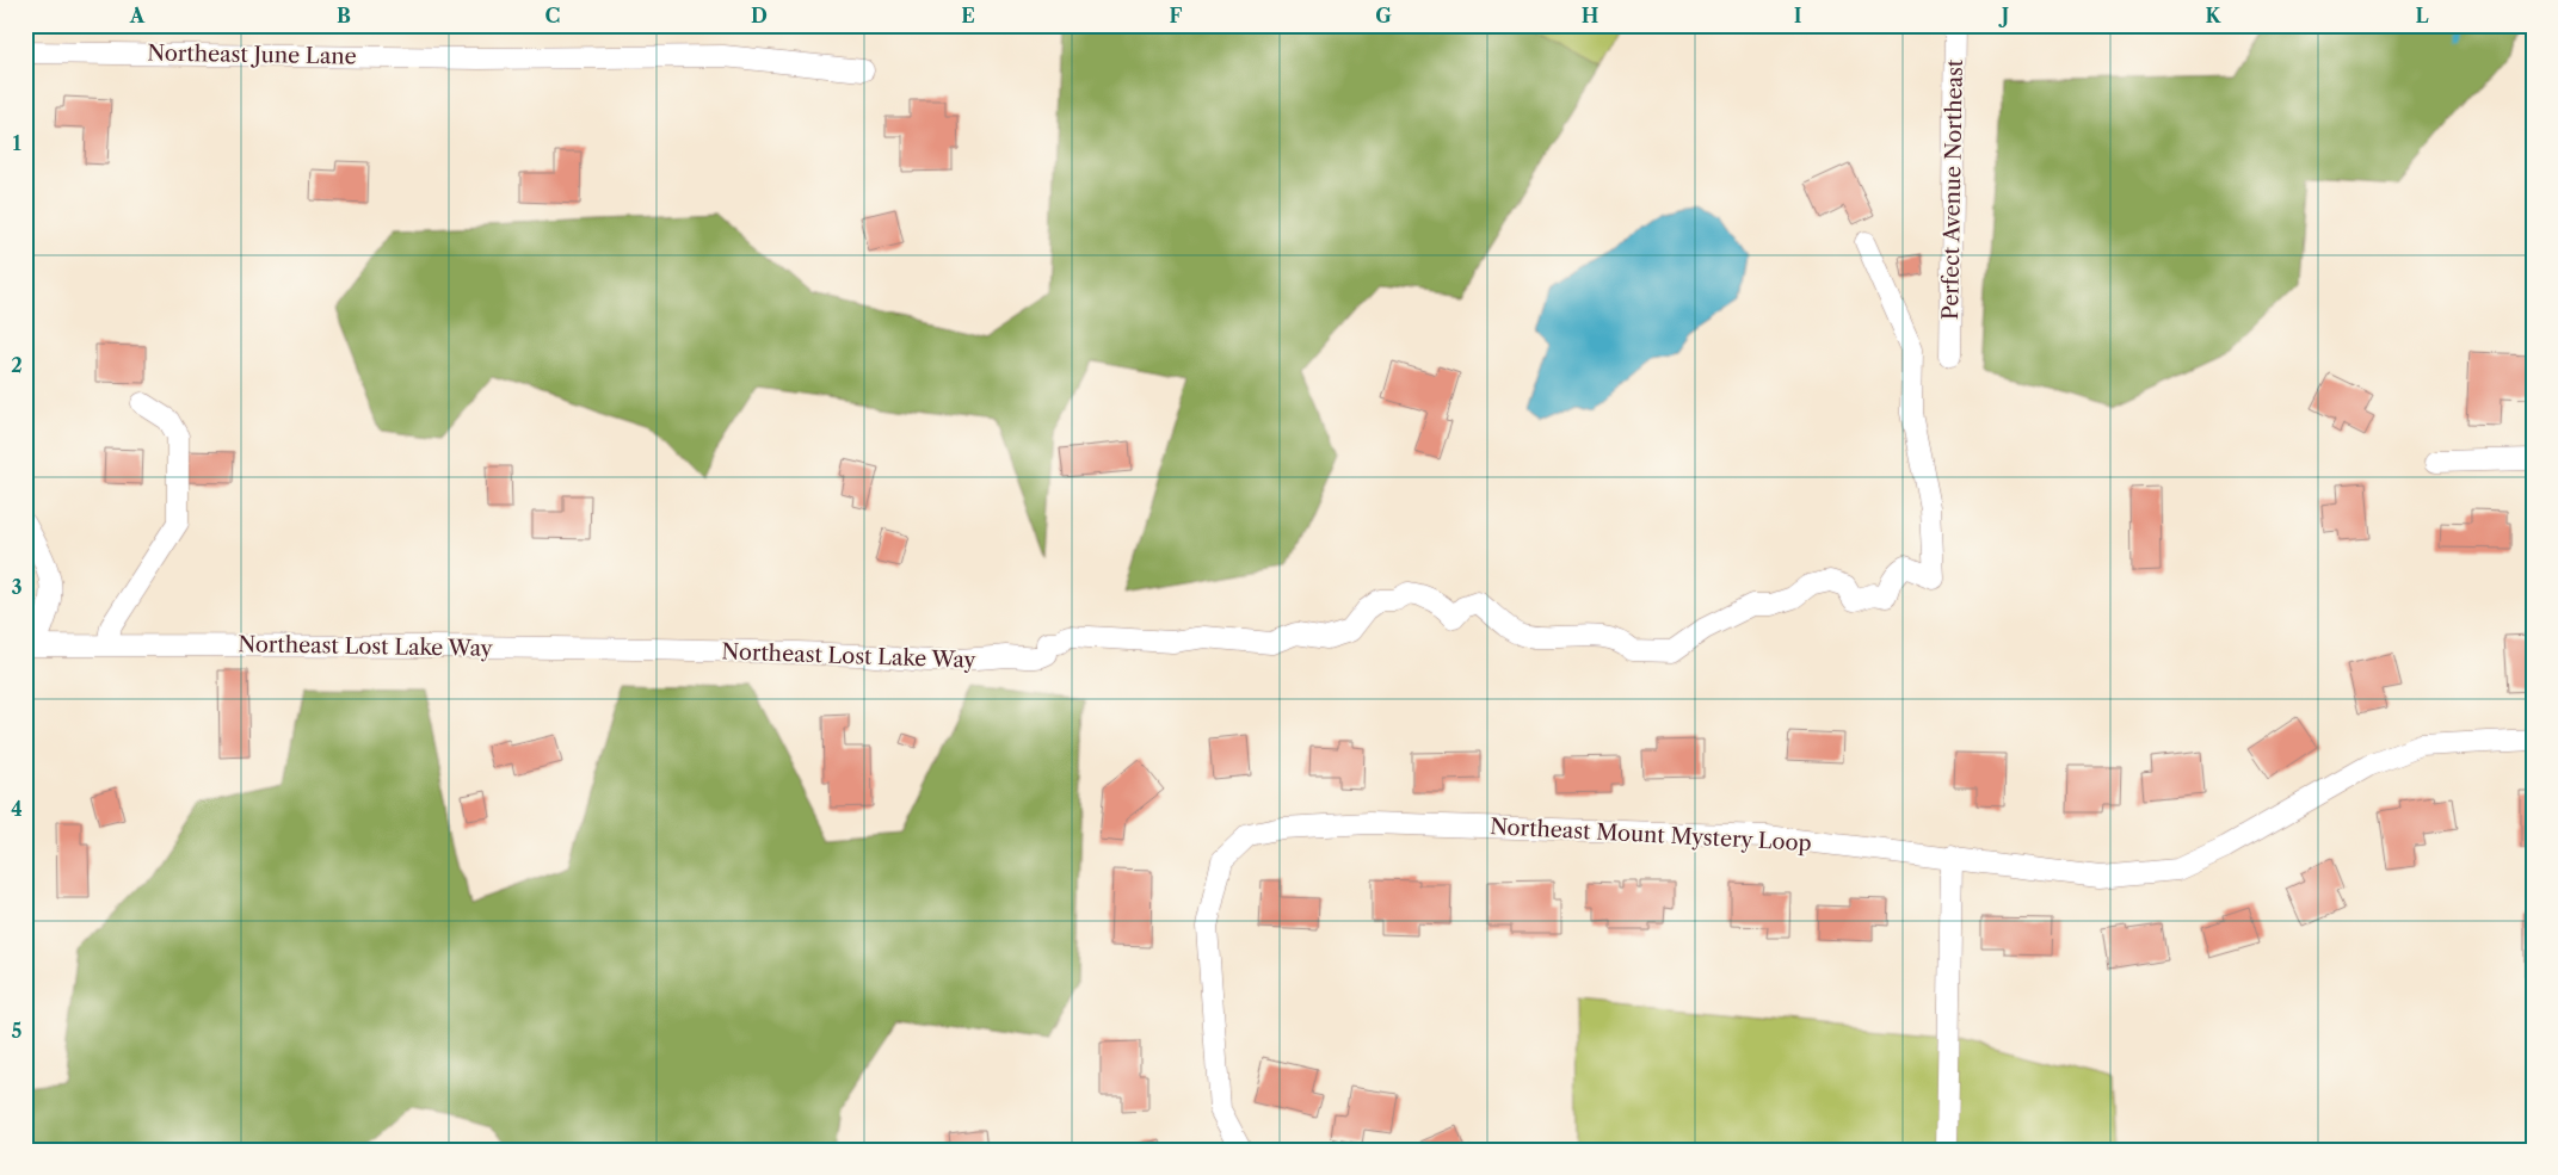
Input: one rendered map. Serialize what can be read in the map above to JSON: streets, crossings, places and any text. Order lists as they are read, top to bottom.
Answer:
{
  "streets": {
    "street": [
      "Northeast June Lane",
      "Perfect Avenue Northeast",
      "Northeast Lost Lake Way",
      "Northeast Mount Mystery Loop"
    ]
  },
  "grid": {
    "columns": [
      "A",
      "B",
      "C",
      "D",
      "E",
      "F",
      "G",
      "H",
      "I",
      "J",
      "K",
      "L"
    ],
    "rows": [
      "1",
      "2",
      "3",
      "4",
      "5"
    ]
  }
}
